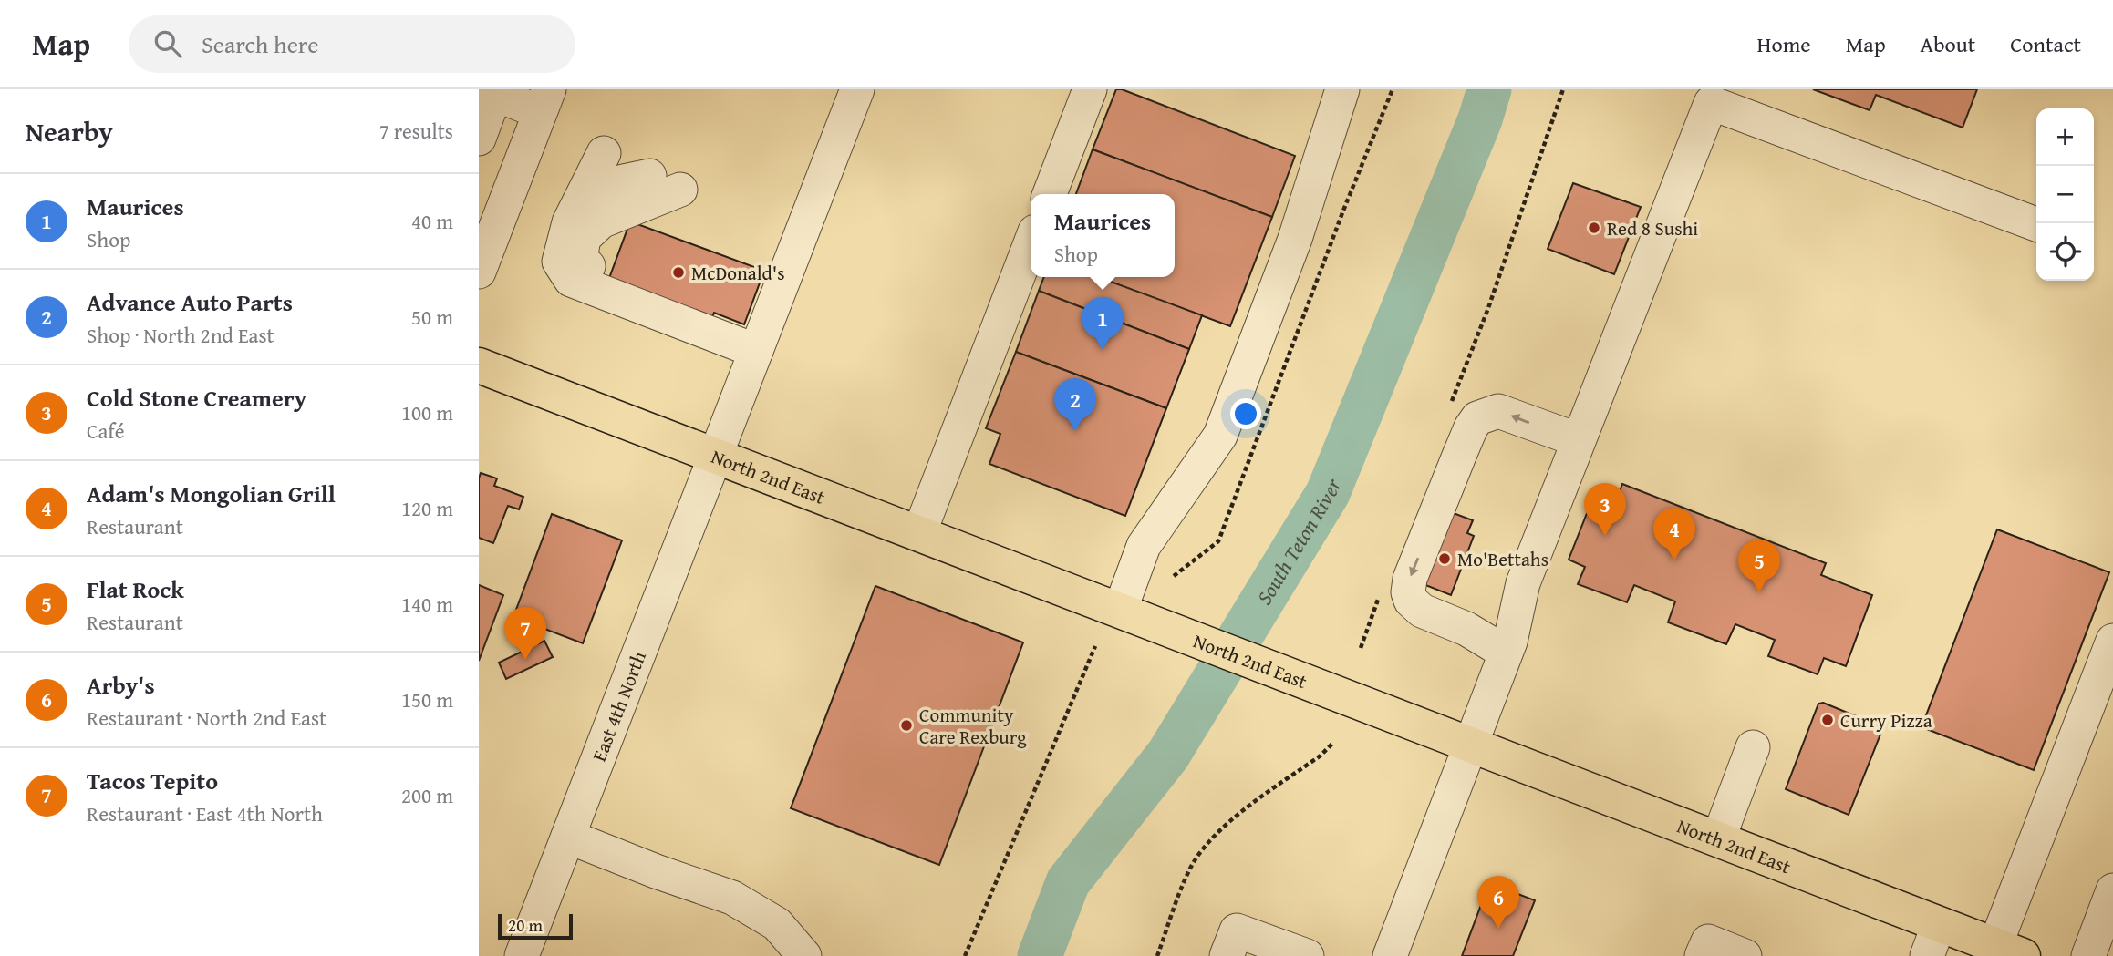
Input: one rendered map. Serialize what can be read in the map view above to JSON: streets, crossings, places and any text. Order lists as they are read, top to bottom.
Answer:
{
  "streets": {
    "main road": ["North 2nd East"],
    "street": ["East 4th North"]
  },
  "crossings": [
    ["North 2nd East", "East 4th North"]
  ],
  "water": ["South Teton River"],
  "places": [
    "Red 8 Sushi",
    "McDonald's",
    "Mo'Bettahs",
    "Curry Pizza",
    "Community Care Rexburg"
  ],
  "scale_bar": "20 m",
  "page": {
    "header": "Map",
    "search": "Search here",
    "nav": [
      "Home",
      "Map",
      "About",
      "Contact"
    ],
    "heading": ["Nearby", "7 results"],
    "map_buttons": ["+", "−"],
    "list": [
      {
        "mark": "1",
        "name": "Maurices",
        "note": "Shop",
        "value": "40 m"
      },
      {
        "mark": "2",
        "name": "Advance Auto Parts",
        "note": "Shop · North 2nd East",
        "value": "50 m"
      },
      {
        "mark": "3",
        "name": "Cold Stone Creamery",
        "note": "Café",
        "value": "100 m"
      },
      {
        "mark": "4",
        "name": "Adam's Mongolian Grill",
        "note": "Restaurant",
        "value": "120 m"
      },
      {
        "mark": "5",
        "name": "Flat Rock",
        "note": "Restaurant",
        "value": "140 m"
      },
      {
        "mark": "6",
        "name": "Arby's",
        "note": "Restaurant · North 2nd East",
        "value": "150 m"
      },
      {
        "mark": "7",
        "name": "Tacos Tepito",
        "note": "Restaurant · East 4th North",
        "value": "200 m"
      }
    ],
    "popup": ["Maurices", "Shop"],
    "pins": [
      "1",
      "2",
      "3",
      "4",
      "5",
      "7",
      "6"
    ],
    "scale": "20 m"
  }
}
